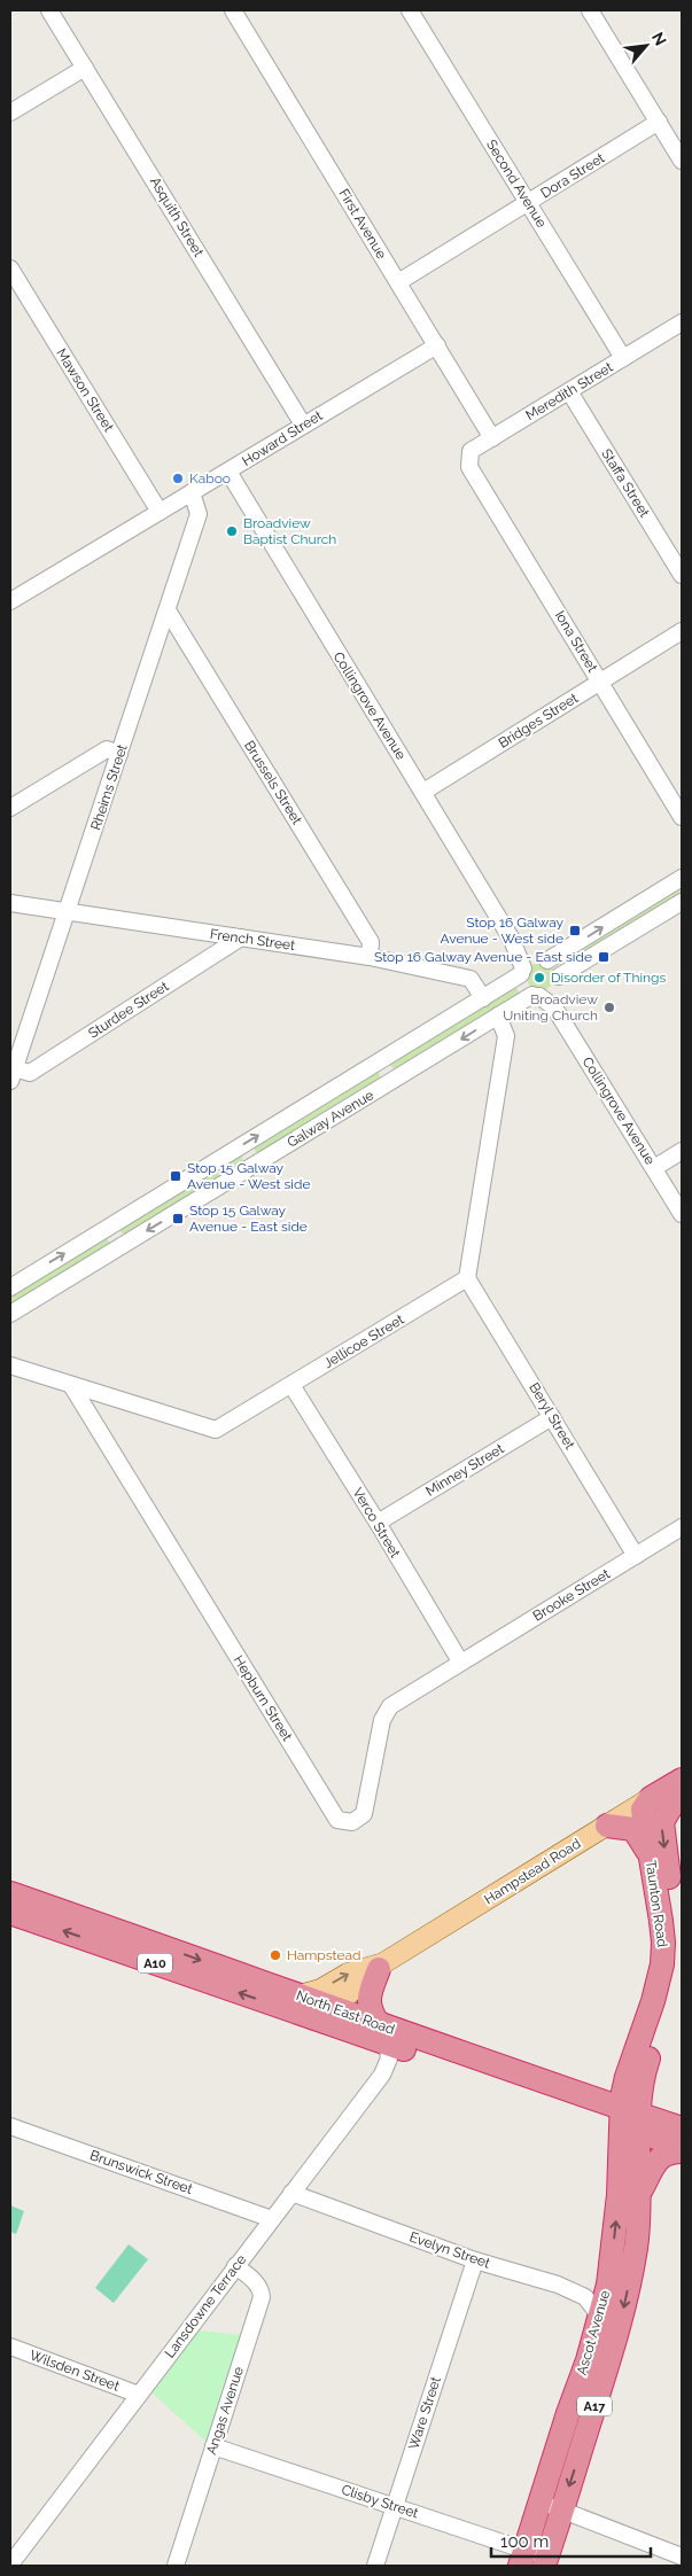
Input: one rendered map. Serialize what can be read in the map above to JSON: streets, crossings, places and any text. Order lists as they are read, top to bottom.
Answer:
{
  "streets": {
    "highway": [
      "Hampstead Road",
      "Taunton Road",
      "A10",
      "North East Road",
      "Ascot Avenue",
      "A17"
    ],
    "street": [
      "Dora Street",
      "Second Avenue",
      "Asquith Street",
      "First Avenue",
      "Mawson Street",
      "Meredith Street",
      "Howard Street",
      "Staffa Street",
      "Iona Street",
      "Collingrove Avenue",
      "Bridges Street",
      "Brussels Street",
      "Rheims Street",
      "French Street",
      "Sturdee Street",
      "Galway Avenue",
      "Jellicoe Street",
      "Beryl Street",
      "Minney Street",
      "Verco Street",
      "Brooke Street",
      "Hepburn Street",
      "Brunswick Street",
      "Evelyn Street",
      "Lansdowne Terrace",
      "Wilsden Street",
      "Angas Avenue",
      "Ware Street",
      "Clisby Street"
    ]
  },
  "crossings": [
    ["Dora Street", "Second Avenue"],
    ["Dora Street", "First Avenue"],
    ["Second Avenue", "Meredith Street"],
    ["Asquith Street", "Howard Street"],
    ["First Avenue", "Meredith Street"],
    ["First Avenue", "Howard Street"],
    ["Mawson Street", "Howard Street"],
    ["Meredith Street", "Staffa Street"],
    ["Meredith Street", "Iona Street"],
    ["Howard Street", "Collingrove Avenue"],
    ["Howard Street", "Rheims Street"],
    ["Iona Street", "Bridges Street"],
    ["Collingrove Avenue", "Bridges Street"],
    ["Collingrove Avenue", "Galway Avenue"],
    ["Brussels Street", "Rheims Street"],
    ["Brussels Street", "French Street"],
    ["Rheims Street", "French Street"],
    ["Rheims Street", "Sturdee Street"],
    ["French Street", "Sturdee Street"],
    ["French Street", "Galway Avenue"],
    ["Jellicoe Street", "Beryl Street"],
    ["Jellicoe Street", "Verco Street"],
    ["Jellicoe Street", "Hepburn Street"],
    ["Beryl Street", "Minney Street"],
    ["Beryl Street", "Brooke Street"],
    ["Minney Street", "Verco Street"],
    ["Verco Street", "Brooke Street"],
    ["Verco Street", "Hepburn Street"],
    ["Brooke Street", "Hepburn Street"],
    ["Hampstead Road", "Taunton Road"],
    ["Hampstead Road", "North East Road"],
    ["Taunton Road", "North East Road"],
    ["Taunton Road", "Ascot Avenue"],
    ["North East Road", "Lansdowne Terrace"],
    ["North East Road", "Ascot Avenue"],
    ["Brunswick Street", "Lansdowne Terrace"],
    ["Evelyn Street", "Lansdowne Terrace"],
    ["Evelyn Street", "Ascot Avenue"],
    ["Evelyn Street", "Ware Street"],
    ["Lansdowne Terrace", "Wilsden Street"],
    ["Lansdowne Terrace", "Angas Avenue"],
    ["Ascot Avenue", "Clisby Street"],
    ["Angas Avenue", "Clisby Street"],
    ["Ware Street", "Clisby Street"]
  ],
  "places": {
    "other": [
      "Kaboo",
      "Broadview Baptist Church",
      "Disorder of Things",
      "Broadview Uniting Church",
      "Hampstead"
    ],
    "transit": [
      "Stop 16 Galway Avenue - West side",
      "Stop 16 Galway Avenue - East side",
      "Stop 15 Galway Avenue - West side",
      "Stop 15 Galway Avenue - East side"
    ]
  },
  "scale_bar": "100 m",
  "north": "top right"
}
